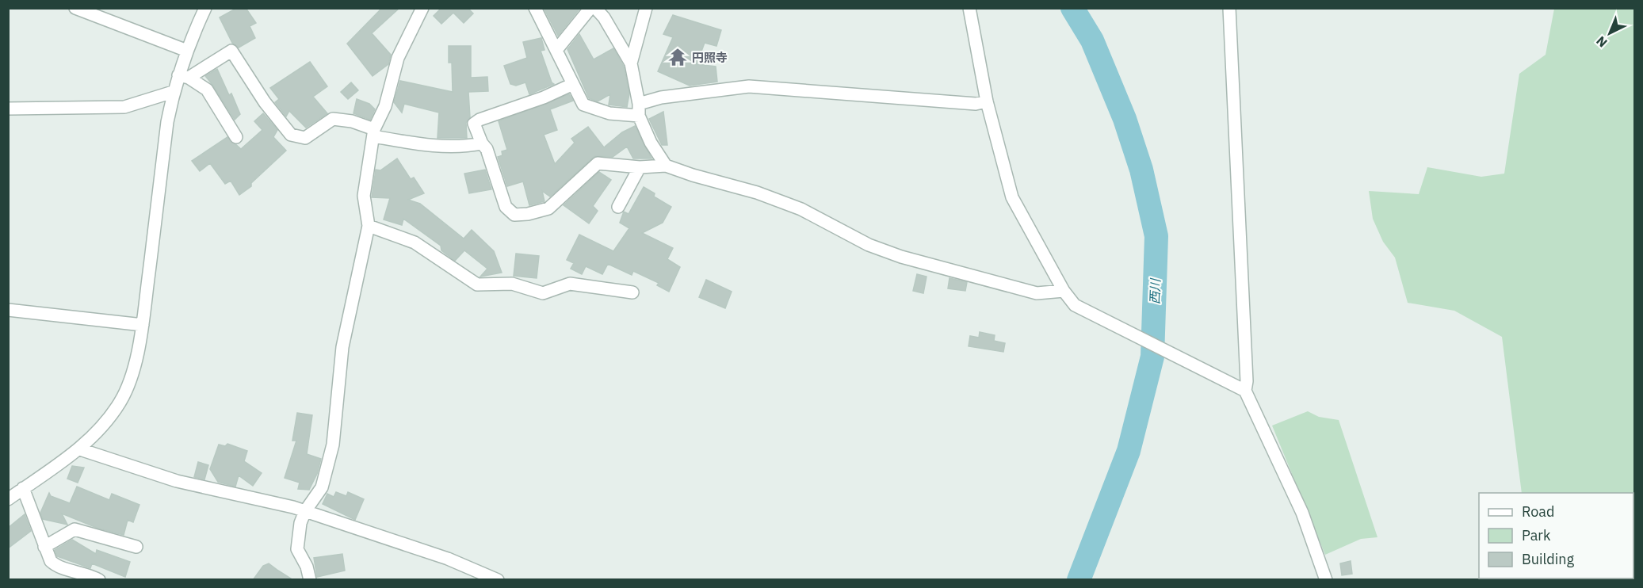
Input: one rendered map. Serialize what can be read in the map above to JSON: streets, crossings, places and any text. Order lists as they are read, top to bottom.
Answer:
{
  "water": ["西川"],
  "places": {
    "temple": ["円照寺"]
  },
  "legend": ["Road", "Park", "Building"],
  "north": "bottom left"
}
